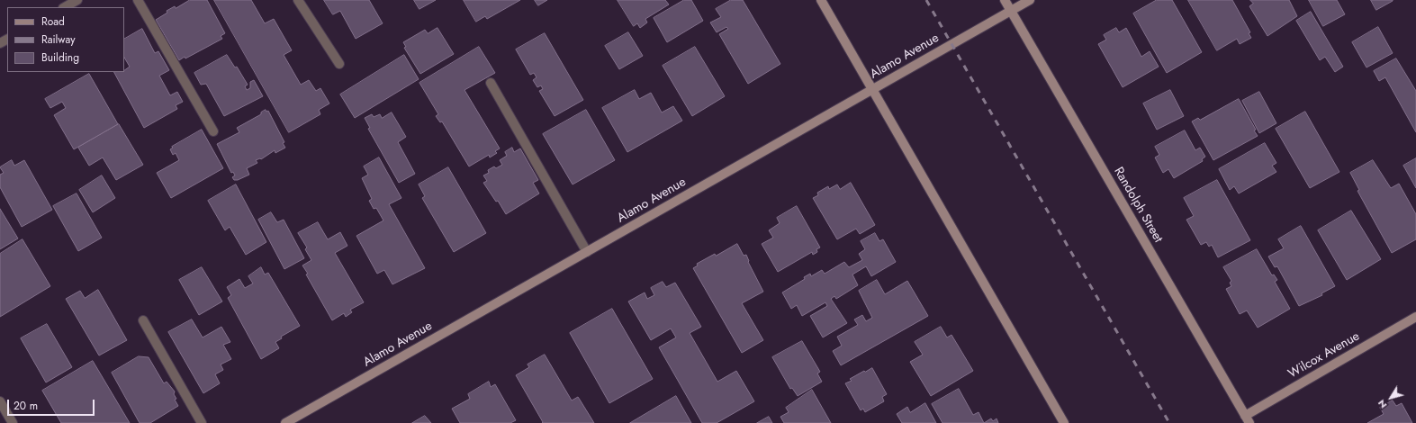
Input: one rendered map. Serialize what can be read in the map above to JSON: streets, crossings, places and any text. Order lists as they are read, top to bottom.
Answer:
{
  "streets": {
    "street": ["Alamo Avenue", "Randolph Street", "Wilcox Avenue"]
  },
  "crossings": [
    ["Alamo Avenue", "Randolph Street"],
    ["Randolph Street", "Wilcox Avenue"]
  ],
  "legend": ["Road", "Railway", "Building"],
  "scale_bar": "20 m",
  "north": "bottom left"
}
